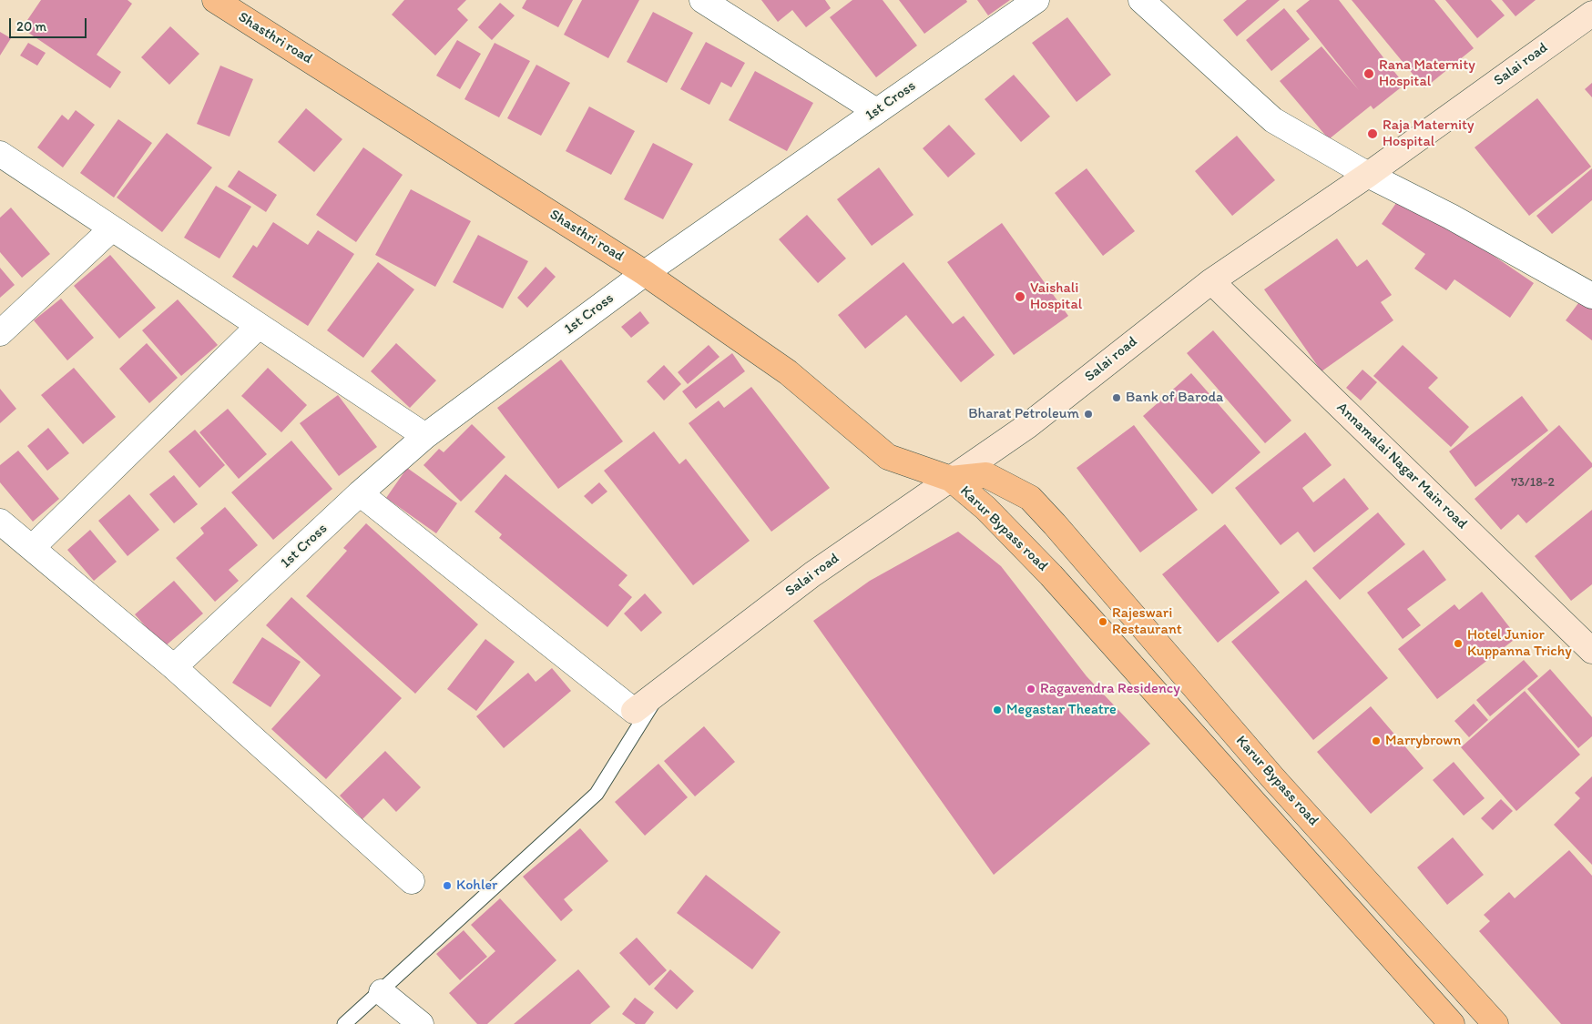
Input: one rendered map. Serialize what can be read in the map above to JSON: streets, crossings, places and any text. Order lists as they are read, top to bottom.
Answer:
{
  "streets": {
    "main road": [
      "Shasthri road",
      "Salai road",
      "Annamalai Nagar Main road",
      "Karur Bypass road"
    ],
    "street": ["1st Cross"]
  },
  "crossings": [
    ["Shasthri road", "Salai road"],
    ["Shasthri road", "1st Cross"],
    ["Shasthri road", "Karur Bypass road"],
    ["Salai road", "Annamalai Nagar Main road"],
    ["Salai road", "Karur Bypass road"]
  ],
  "places": [
    "Rana Maternity Hospital",
    "Raja Maternity Hospital",
    "Vaishali Hospital",
    "Bank of Baroda",
    "Bharat Petroleum",
    "Rajeswari Restaurant",
    "Hotel Junior Kuppanna Trichy",
    "Ragavendra Residency",
    "Megastar Theatre",
    "Marrybrown",
    "Kohler"
  ],
  "house_numbers": ["73/18-2"],
  "scale_bar": "20 m"
}
